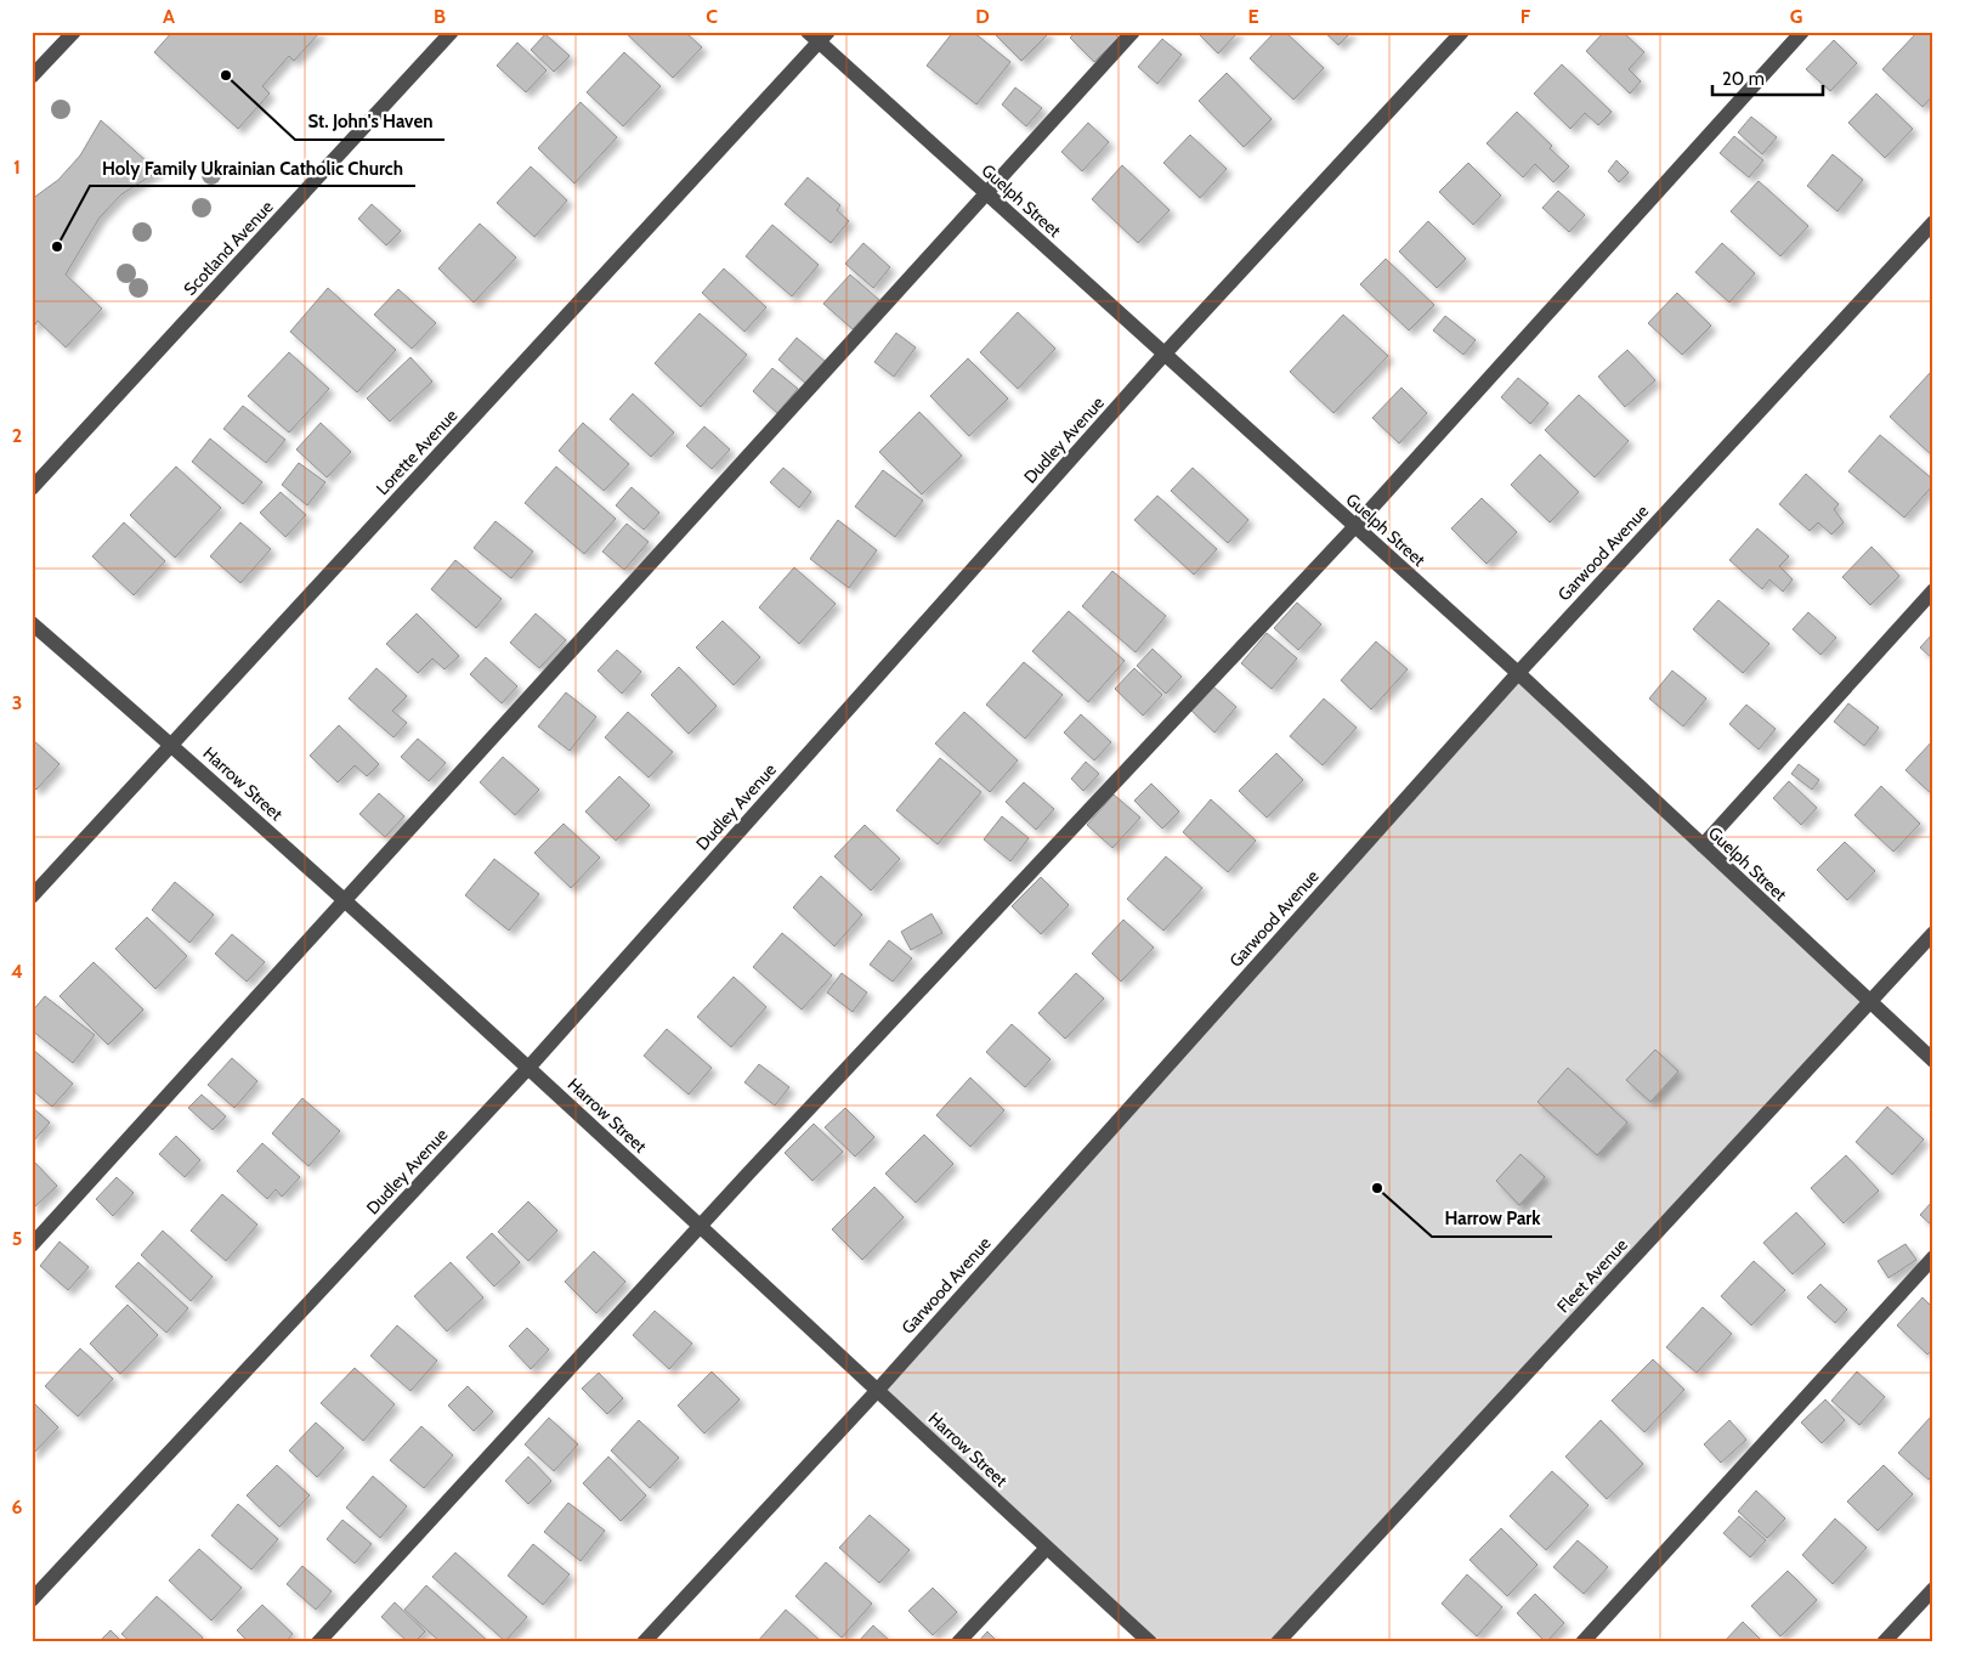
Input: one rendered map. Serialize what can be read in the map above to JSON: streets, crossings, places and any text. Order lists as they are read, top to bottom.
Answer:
{
  "streets": {
    "street": [
      "Guelph Street",
      "Scotland Avenue",
      "Dudley Avenue",
      "Lorette Avenue",
      "Garwood Avenue",
      "Harrow Street",
      "Fleet Avenue"
    ]
  },
  "crossings": [
    ["Guelph Street", "Dudley Avenue"],
    ["Guelph Street", "Lorette Avenue"],
    ["Guelph Street", "Garwood Avenue"],
    ["Guelph Street", "Fleet Avenue"],
    ["Dudley Avenue", "Harrow Street"],
    ["Lorette Avenue", "Harrow Street"],
    ["Garwood Avenue", "Harrow Street"]
  ],
  "places": ["St. John's Haven", "Holy Family Ukrainian Catholic Church", "Harrow Park"],
  "scale_bar": "20 m",
  "grid": {
    "columns": [
      "A",
      "B",
      "C",
      "D",
      "E",
      "F",
      "G"
    ],
    "rows": [
      "1",
      "2",
      "3",
      "4",
      "5",
      "6"
    ]
  }
}
